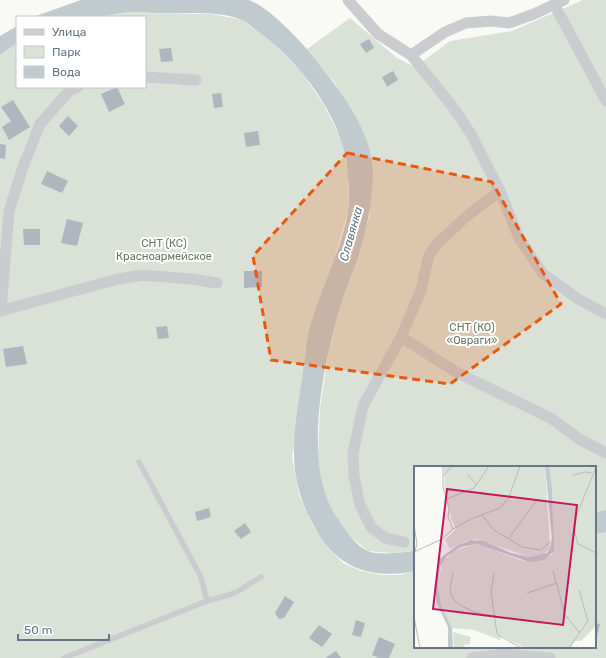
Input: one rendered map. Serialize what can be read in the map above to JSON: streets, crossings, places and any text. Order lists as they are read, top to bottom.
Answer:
{
  "water": ["Славянка"],
  "parks": ["СНТ (КС) Красноармейское", "СНТ (КО) «Овраги»"],
  "legend": ["Улица", "Парк", "Вода"],
  "scale_bar": "50 m"
}
